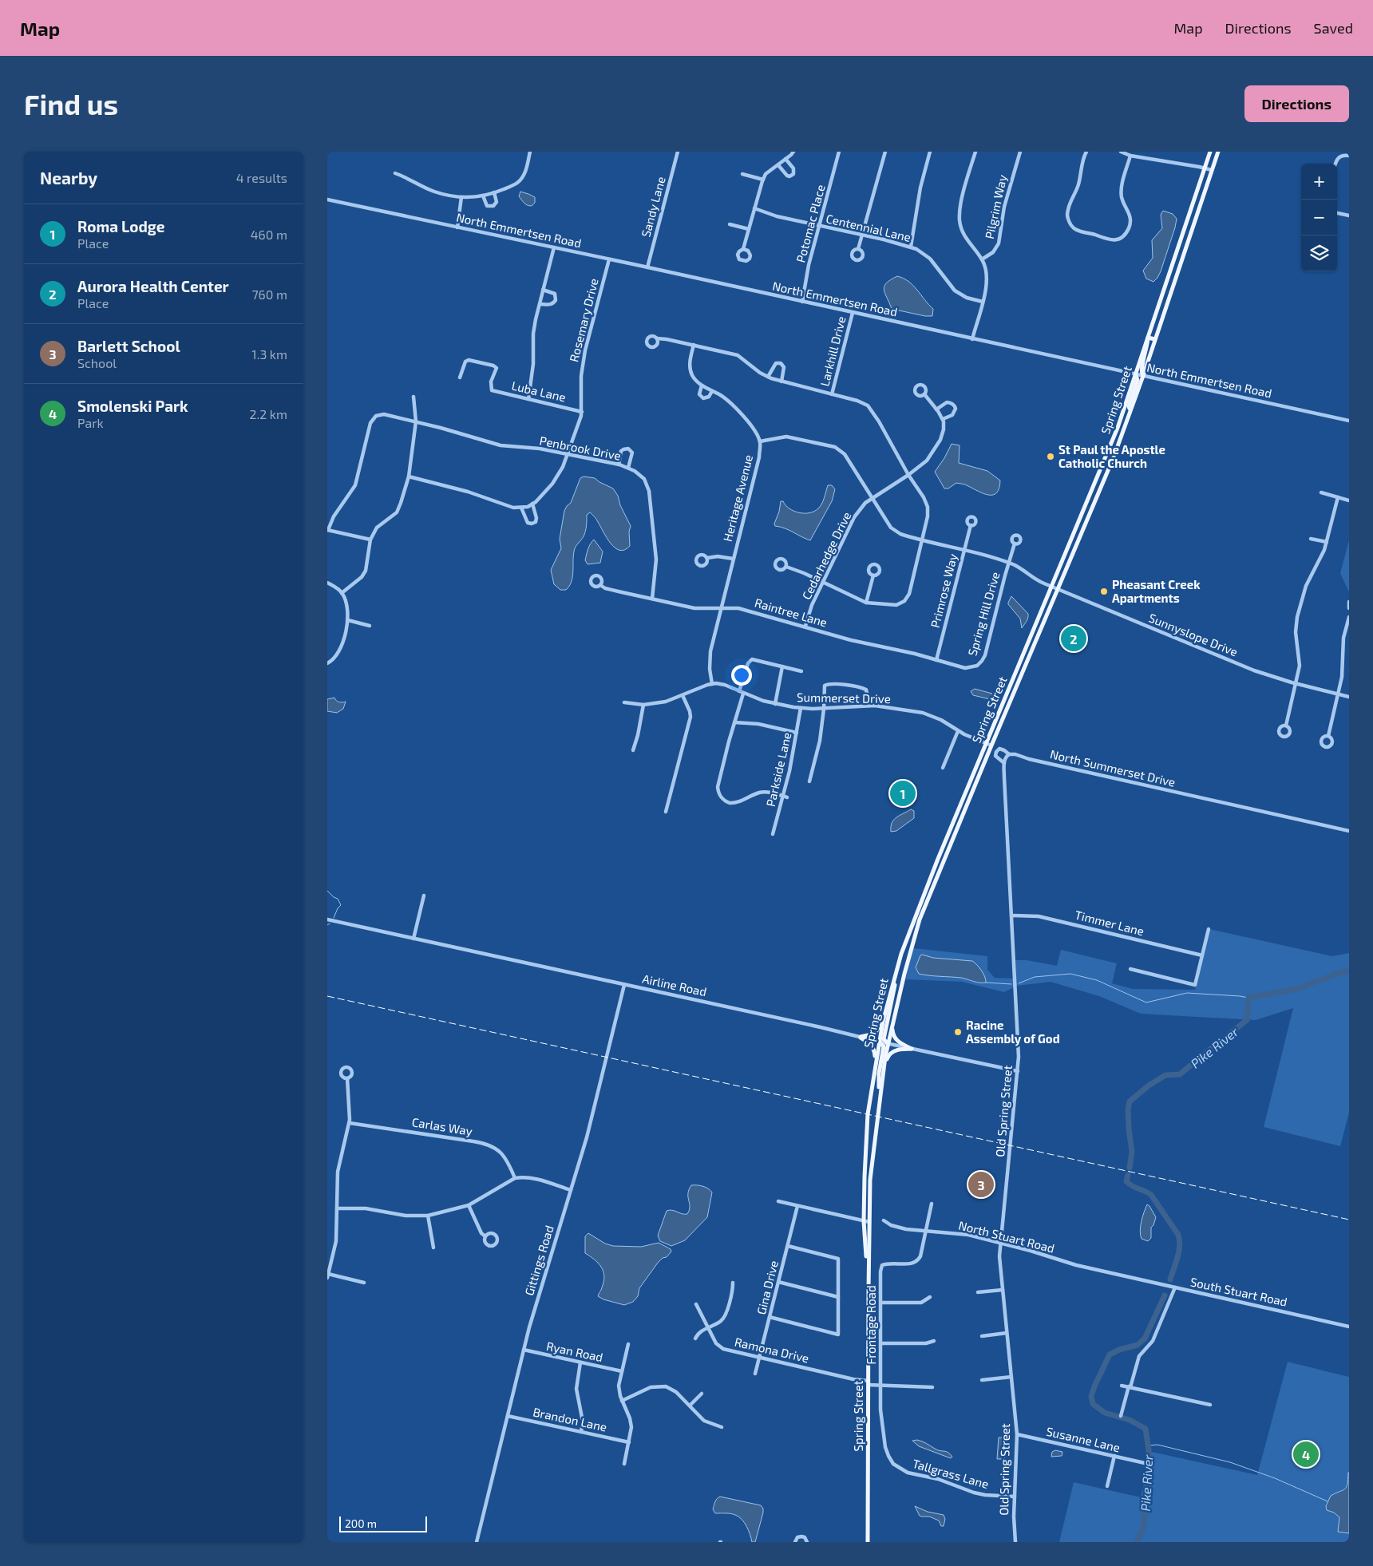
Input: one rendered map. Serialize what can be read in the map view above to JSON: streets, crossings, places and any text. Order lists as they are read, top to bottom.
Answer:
{
  "streets": {
    "main road": ["Spring Street"],
    "street": [
      "Sandy Lane",
      "Pilgrim Way",
      "Potomac Place",
      "Centennial Lane",
      "North Emmertsen Road",
      "Rosemary Drive",
      "Larkhill Drive",
      "Luba Lane",
      "Penbrook Drive",
      "Heritage Avenue",
      "Cedarhedge Drive",
      "Primrose Way",
      "Raintree Lane",
      "Spring Hill Drive",
      "Sunnyslope Drive",
      "Summerset Drive",
      "North Summerset Drive",
      "Parkside Lane",
      "Timmer Lane",
      "Airline Road",
      "Old Spring Street",
      "Carlas Way",
      "North Stuart Road",
      "Gittings Road",
      "Gina Drive",
      "South Stuart Road",
      "Frontage Road",
      "Ramona Drive",
      "Ryan Road",
      "Brandon Lane",
      "Susanne Lane",
      "Tallgrass Lane"
    ]
  },
  "crossings": [
    ["Sandy Lane", "North Emmertsen Road"],
    ["Potomac Place", "Centennial Lane"],
    ["Potomac Place", "North Emmertsen Road"],
    ["North Emmertsen Road", "Rosemary Drive"],
    ["North Emmertsen Road", "Larkhill Drive"],
    ["North Emmertsen Road", "Spring Street"],
    ["Rosemary Drive", "Luba Lane"],
    ["Rosemary Drive", "Penbrook Drive"],
    ["Spring Street", "Sunnyslope Drive"],
    ["Spring Street", "Summerset Drive"],
    ["Spring Street", "Airline Road"],
    ["Spring Street", "Ramona Drive"],
    ["Penbrook Drive", "Raintree Lane"],
    ["Heritage Avenue", "Raintree Lane"],
    ["Heritage Avenue", "Summerset Drive"],
    ["Cedarhedge Drive", "Raintree Lane"],
    ["Cedarhedge Drive", "Sunnyslope Drive"],
    ["Primrose Way", "Raintree Lane"],
    ["Primrose Way", "Sunnyslope Drive"],
    ["Raintree Lane", "Spring Hill Drive"],
    ["Spring Hill Drive", "Sunnyslope Drive"],
    ["Summerset Drive", "Parkside Lane"],
    ["North Summerset Drive", "Old Spring Street"],
    ["Timmer Lane", "Old Spring Street"],
    ["Airline Road", "Old Spring Street"],
    ["Airline Road", "Gittings Road"],
    ["Old Spring Street", "North Stuart Road"],
    ["Old Spring Street", "Susanne Lane"],
    ["Old Spring Street", "Tallgrass Lane"],
    ["North Stuart Road", "South Stuart Road"],
    ["North Stuart Road", "Frontage Road"],
    ["Gittings Road", "Ryan Road"],
    ["Gittings Road", "Brandon Lane"],
    ["Gina Drive", "Ramona Drive"],
    ["Frontage Road", "Ramona Drive"],
    ["Frontage Road", "Tallgrass Lane"],
    ["Ramona Drive", "Tallgrass Lane"]
  ],
  "water": ["Pike River"],
  "places": ["St Paul the Apostle Catholic Church", "Pheasant Creek Apartments", "Racine Assembly of God"],
  "scale_bar": "200 m",
  "page": {
    "header": "Map",
    "nav": ["Map", "Directions", "Saved"],
    "buttons": "Directions",
    "title": "Find us",
    "heading": ["Nearby", "4 results"],
    "map_buttons": ["+", "−"],
    "list": [
      {
        "mark": "1",
        "name": "Roma Lodge",
        "note": "Place",
        "value": "460 m"
      },
      {
        "mark": "2",
        "name": "Aurora Health Center",
        "note": "Place",
        "value": "760 m"
      },
      {
        "mark": "3",
        "name": "Barlett School",
        "note": "School",
        "value": "1.3 km"
      },
      {
        "mark": "4",
        "name": "Smolenski Park",
        "note": "Park",
        "value": "2.2 km"
      }
    ],
    "pins": [
      "2",
      "1",
      "3",
      "4"
    ],
    "scale": "200 m"
  }
}
